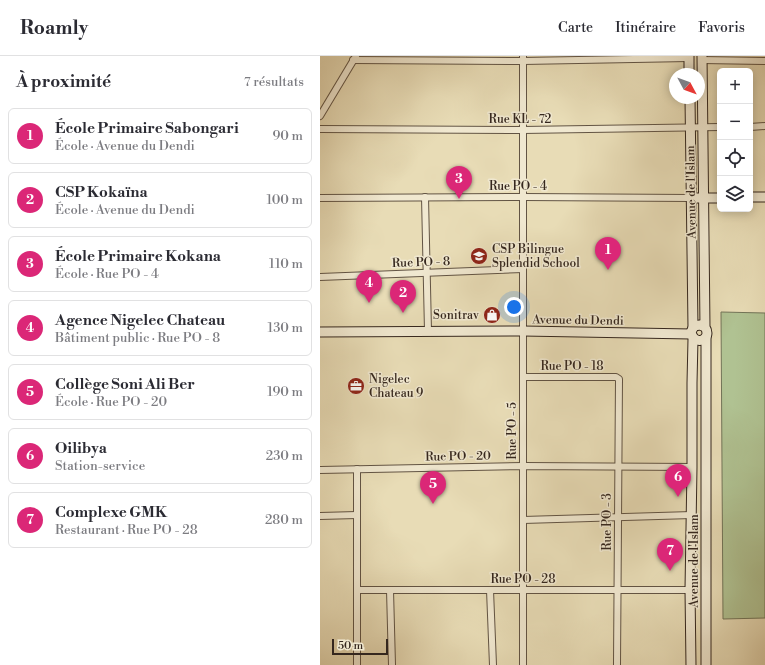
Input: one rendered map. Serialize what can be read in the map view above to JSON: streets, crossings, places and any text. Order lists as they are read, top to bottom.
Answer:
{
  "streets": {
    "main road": ["Avenue de l'Islam", "Avenue du Dendi"],
    "street": [
      "Rue KL - 72",
      "Rue PO - 4",
      "Rue PO - 8",
      "Rue PO - 18",
      "Rue PO - 5",
      "Rue PO - 20",
      "Rue PO - 3",
      "Rue PO - 28"
    ]
  },
  "crossings": [
    ["Rue KL - 72", "Avenue de l'Islam"],
    ["Rue KL - 72", "Rue PO - 5"],
    ["Rue PO - 4", "Avenue de l'Islam"],
    ["Rue PO - 4", "Rue PO - 5"],
    ["Avenue de l'Islam", "Avenue du Dendi"],
    ["Avenue de l'Islam", "Rue PO - 20"],
    ["Avenue de l'Islam", "Rue PO - 28"],
    ["Rue PO - 8", "Rue PO - 5"],
    ["Avenue du Dendi", "Rue PO - 5"],
    ["Rue PO - 18", "Rue PO - 5"],
    ["Rue PO - 18", "Rue PO - 3"],
    ["Rue PO - 5", "Rue PO - 20"],
    ["Rue PO - 5", "Rue PO - 28"],
    ["Rue PO - 20", "Rue PO - 3"],
    ["Rue PO - 3", "Rue PO - 28"]
  ],
  "places": {
    "school or university": ["CSP Bilingue Splendid School"],
    "shop": ["Sonitrav"],
    "office": ["Nigelec Chateau 9"]
  },
  "scale_bar": "50 m",
  "north": "bottom right",
  "page": {
    "header": "Roamly",
    "nav": ["Carte", "Itinéraire", "Favoris"],
    "heading": ["À proximité", "7 résultats"],
    "map_buttons": ["+", "−"],
    "list": [
      {
        "mark": "1",
        "name": "École Primaire Sabongari",
        "note": "École · Avenue du Dendi",
        "value": "90 m"
      },
      {
        "mark": "2",
        "name": "CSP Kokaïna",
        "note": "École · Avenue du Dendi",
        "value": "100 m"
      },
      {
        "mark": "3",
        "name": "École Primaire Kokana",
        "note": "École · Rue PO - 4",
        "value": "110 m"
      },
      {
        "mark": "4",
        "name": "Agence Nigelec Chateau",
        "note": "Bâtiment public · Rue PO - 8",
        "value": "130 m"
      },
      {
        "mark": "5",
        "name": "Collège Soni Ali Ber",
        "note": "École · Rue PO - 20",
        "value": "190 m"
      },
      {
        "mark": "6",
        "name": "Oilibya",
        "note": "Station-service",
        "value": "230 m"
      },
      {
        "mark": "7",
        "name": "Complexe GMK",
        "note": "Restaurant · Rue PO - 28",
        "value": "280 m"
      }
    ],
    "pins": [
      "3",
      "1",
      "4",
      "2",
      "6",
      "5",
      "7"
    ],
    "scale": "50 m"
  }
}
